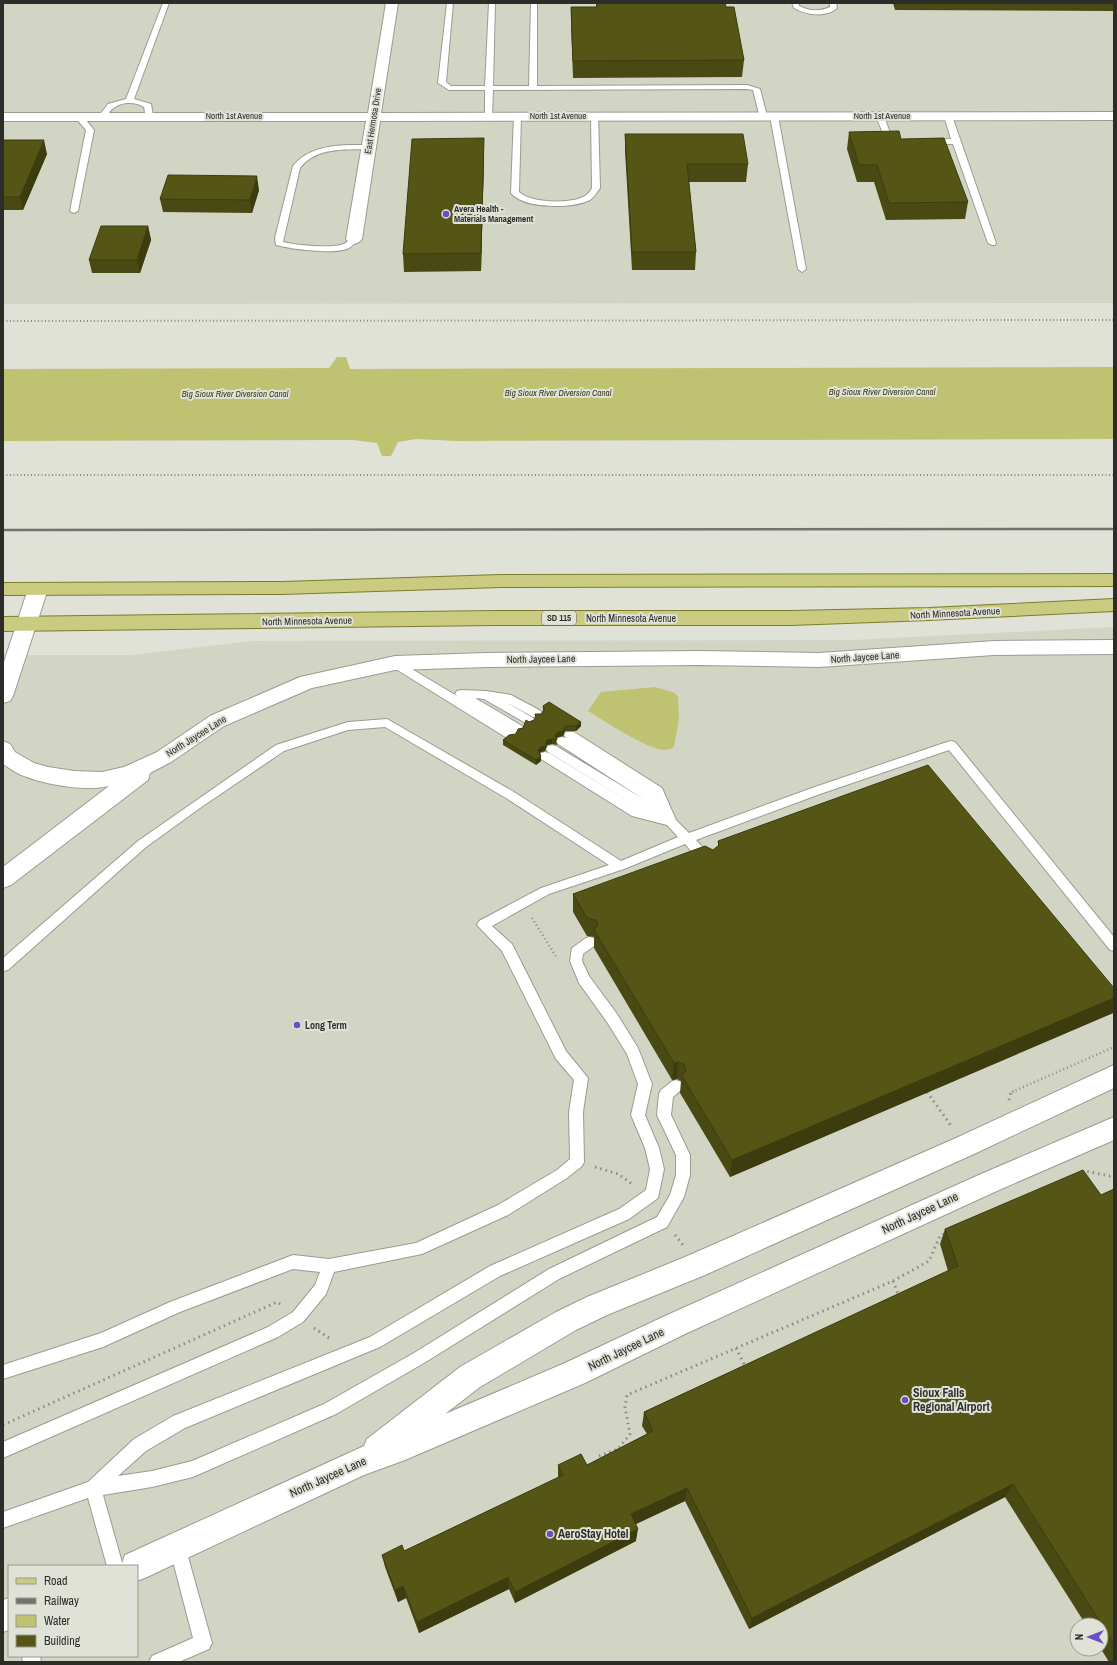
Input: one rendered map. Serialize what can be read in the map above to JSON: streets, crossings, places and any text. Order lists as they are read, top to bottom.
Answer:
{
  "streets": {
    "main road": [
      "North 1st Avenue",
      "East Hermosa Drive",
      "North Minnesota Avenue",
      "SD 115",
      "North Jaycee Lane"
    ]
  },
  "crossings": [
    ["North 1st Avenue", "East Hermosa Drive"]
  ],
  "water": ["Big Sioux River Diversion Canal"],
  "places": [
    "Avera Health - Materials Management",
    "Long Term",
    "Sioux Falls Regional Airport",
    "AeroStay Hotel"
  ],
  "legend": [
    "Road",
    "Railway",
    "Water",
    "Building"
  ],
  "north": "left"
}
